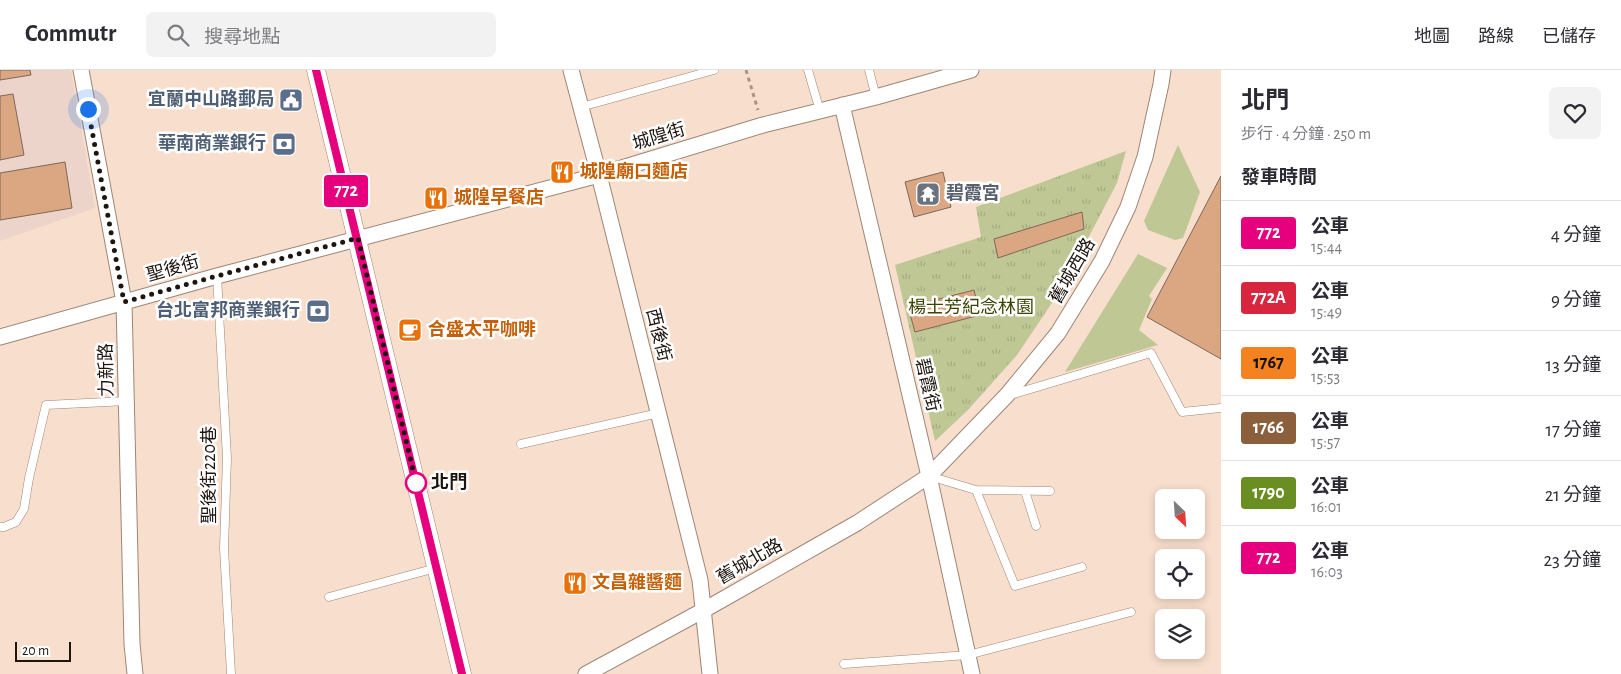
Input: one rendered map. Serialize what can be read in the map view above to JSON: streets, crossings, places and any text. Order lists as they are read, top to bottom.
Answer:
{
  "streets": {
    "street": [
      "城隍街",
      "聖後街",
      "舊城西路",
      "西後街",
      "力新路",
      "碧霞街",
      "舊城北路"
    ],
    "lane": ["聖後街220巷"]
  },
  "crossings": [
    ["城隍街", "聖後街"],
    ["城隍街", "西後街"],
    ["城隍街", "碧霞街"],
    ["聖後街", "力新路"],
    ["聖後街", "聖後街220巷"],
    ["舊城西路", "碧霞街"],
    ["舊城西路", "舊城北路"],
    ["西後街", "舊城北路"],
    ["碧霞街", "舊城北路"]
  ],
  "parks": ["楊士芳紀念林園"],
  "places": {
    "public building": ["宜蘭中山路郵局"],
    "bank": ["華南商業銀行", "台北富邦商業銀行"],
    "restaurant": ["城隍廟口麵店", "城隍早餐店", "文昌雜醬麵"],
    "temple": ["碧霞宮"],
    "cafe": ["合盛太平咖啡"],
    "other": ["北門"]
  },
  "lines": ["bus line 772"],
  "scale_bar": "20 m",
  "north": "bottom right",
  "page": {
    "header": "Commutr",
    "search": "搜尋地點",
    "nav": ["地圖", "路線", "已儲存"],
    "on_map": "772",
    "heading": [
      ["北門", "步行 · 4 分鐘 · 250 m"],
      "發車時間"
    ],
    "list": [
      {
        "mark": "772",
        "name": "公車",
        "note": "15:44",
        "value": "4 分鐘"
      },
      {
        "mark": "772A",
        "name": "公車",
        "note": "15:49",
        "value": "9 分鐘"
      },
      {
        "mark": "1767",
        "name": "公車",
        "note": "15:53",
        "value": "13 分鐘"
      },
      {
        "mark": "1766",
        "name": "公車",
        "note": "15:57",
        "value": "17 分鐘"
      },
      {
        "mark": "1790",
        "name": "公車",
        "note": "16:01",
        "value": "21 分鐘"
      },
      {
        "mark": "772",
        "name": "公車",
        "note": "16:03",
        "value": "23 分鐘"
      }
    ],
    "scale": "20 m"
  }
}
